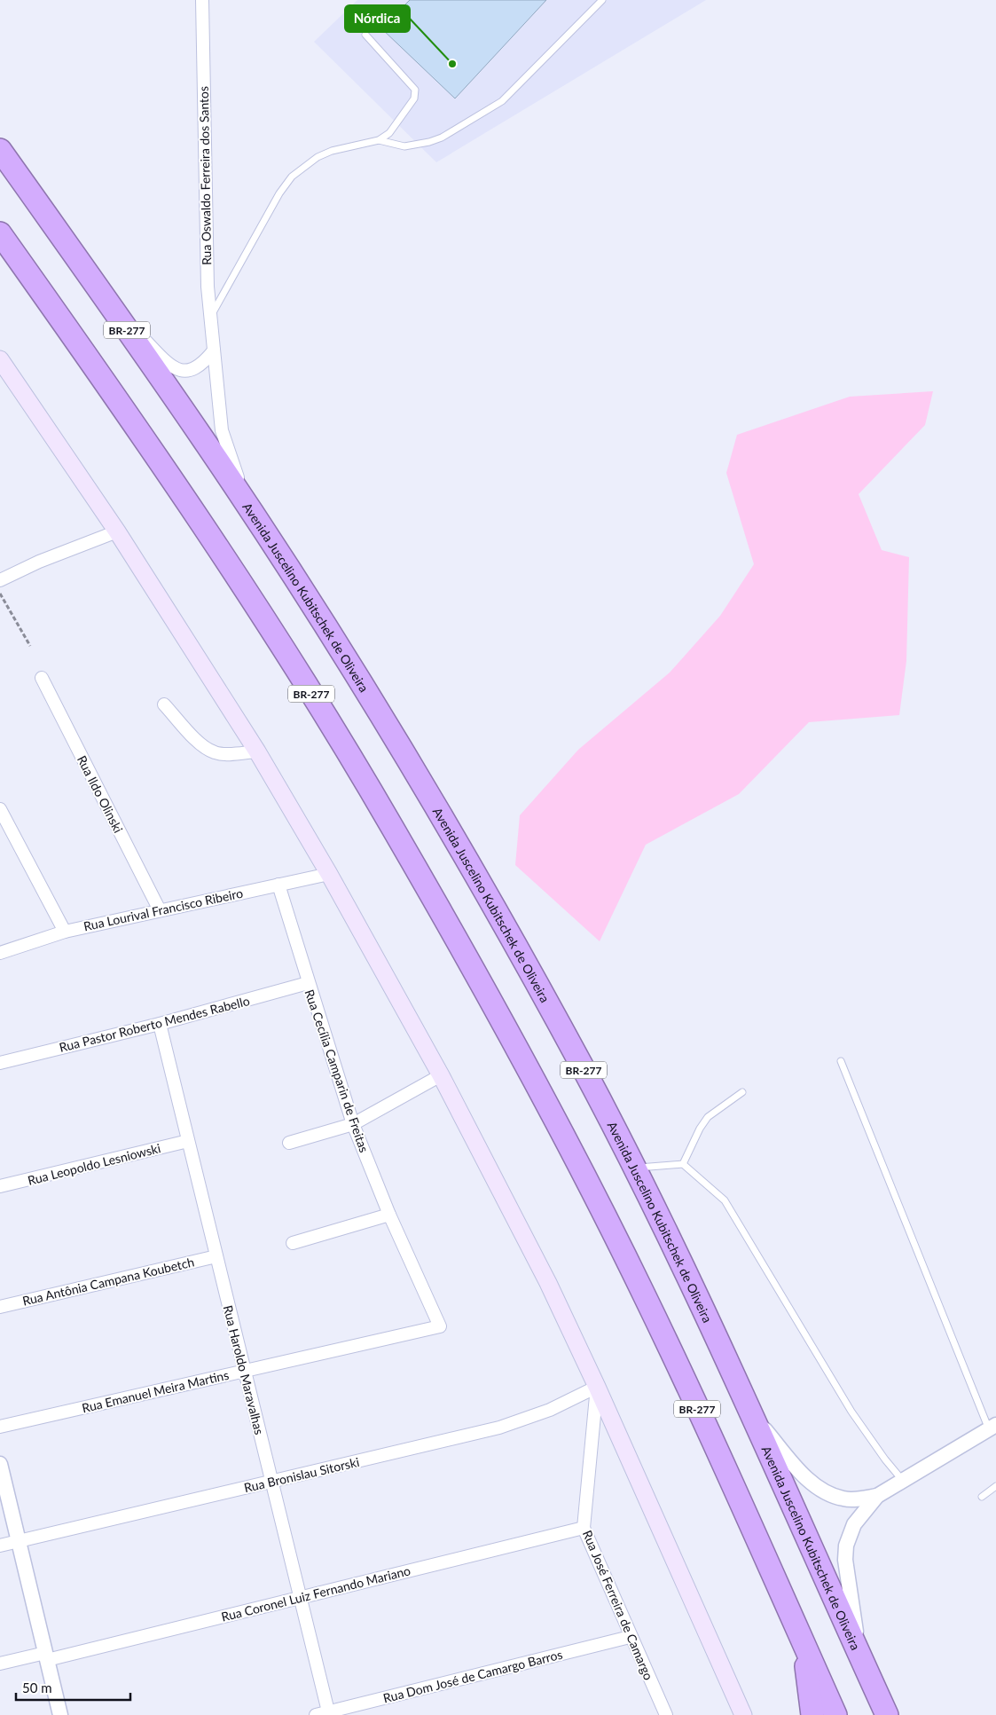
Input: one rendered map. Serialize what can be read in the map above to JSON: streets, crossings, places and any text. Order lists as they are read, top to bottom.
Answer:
{
  "streets": {
    "highway": ["BR-277", "Avenida Juscelino Kubitschek de Oliveira"],
    "street": [
      "Rua Oswaldo Ferreira dos Santos",
      "Rua Ildo Olinski",
      "Rua Lourival Francisco Ribeiro",
      "Rua Pastor Roberto Mendes Rabello",
      "Rua Cecília Camparin de Freitas",
      "Rua Leopoldo Lesniowski",
      "Rua Antônia Campana Koubetch",
      "Rua Haroldo Maravalhas",
      "Rua Emanuel Meira Martins",
      "Rua Bronislau Sitorski",
      "Rua Coronel Luiz Fernando Mariano",
      "Rua José Ferreira de Camargo",
      "Rua Dom José de Camargo Barros"
    ]
  },
  "crossings": [
    ["Rua Oswaldo Ferreira dos Santos", "Avenida Juscelino Kubitschek de Oliveira"],
    ["Rua Ildo Olinski", "Rua Lourival Francisco Ribeiro"],
    ["Rua Lourival Francisco Ribeiro", "Rua Cecília Camparin de Freitas"],
    ["Rua Pastor Roberto Mendes Rabello", "Rua Cecília Camparin de Freitas"],
    ["Rua Pastor Roberto Mendes Rabello", "Rua Haroldo Maravalhas"],
    ["Rua Cecília Camparin de Freitas", "Rua Emanuel Meira Martins"],
    ["Rua Leopoldo Lesniowski", "Rua Haroldo Maravalhas"],
    ["Rua Antônia Campana Koubetch", "Rua Haroldo Maravalhas"],
    ["Rua Haroldo Maravalhas", "Rua Emanuel Meira Martins"],
    ["Rua Haroldo Maravalhas", "Rua Bronislau Sitorski"],
    ["Rua Haroldo Maravalhas", "Rua Coronel Luiz Fernando Mariano"],
    ["Rua Haroldo Maravalhas", "Rua Dom José de Camargo Barros"],
    ["Rua Bronislau Sitorski", "Rua José Ferreira de Camargo"],
    ["Rua Coronel Luiz Fernando Mariano", "Rua José Ferreira de Camargo"],
    ["Rua José Ferreira de Camargo", "Rua Dom José de Camargo Barros"]
  ],
  "places": ["Nórdica"],
  "scale_bar": "50 m"
}
